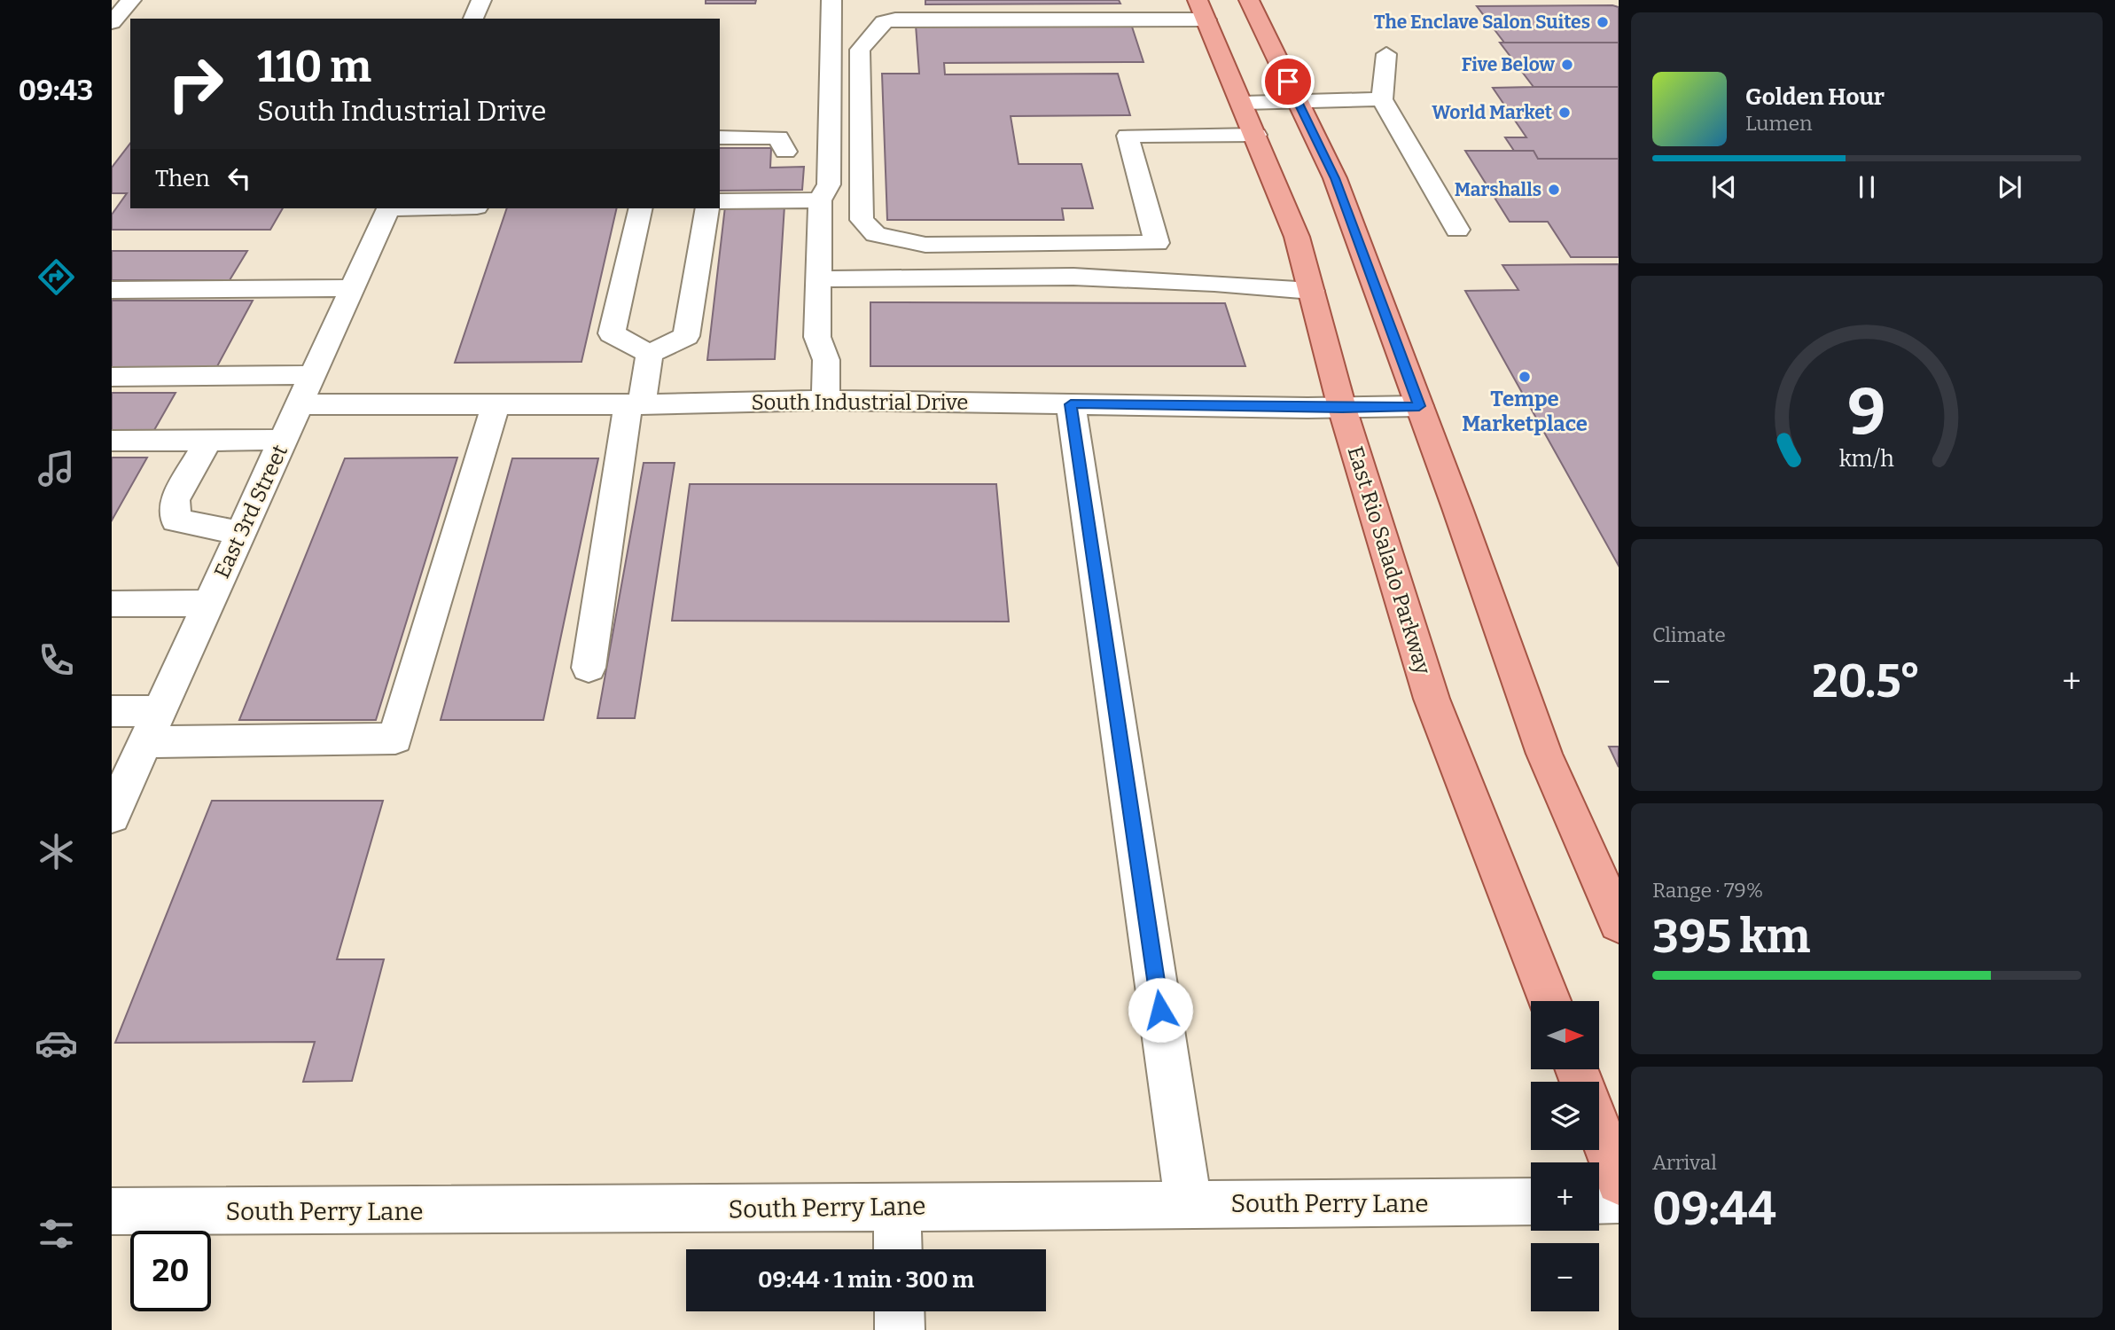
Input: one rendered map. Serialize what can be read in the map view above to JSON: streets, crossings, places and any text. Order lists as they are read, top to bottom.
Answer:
{
  "streets": {
    "main road": ["East Rio Salado Parkway"],
    "street": ["South Industrial Drive", "East 3rd Street", "South Perry Lane"]
  },
  "crossings": [
    ["South Industrial Drive", "East 3rd Street"],
    ["South Industrial Drive", "East Rio Salado Parkway"]
  ],
  "places": [
    "The Enclave Salon Suites",
    "Five Below",
    "World Market",
    "Marshalls",
    "Tempe Marketplace"
  ],
  "north": "right",
  "page": {
    "tabs": "09:43",
    "turn": ["110 m", "South Industrial Drive"],
    "song": ["Golden Hour", "Lumen"],
    "then": "Then",
    "tile": [
      "Climate",
      ["Range · 79%", "395 km"],
      ["Arrival", "09:44"]
    ],
    "heat": ["−", "20.5°", "+"],
    "map_buttons": ["+", "−"],
    "limit": "20",
    "trip": "09:44 · 1 min · 300 m",
    "gauge": ["9", "km/h"]
  }
}
